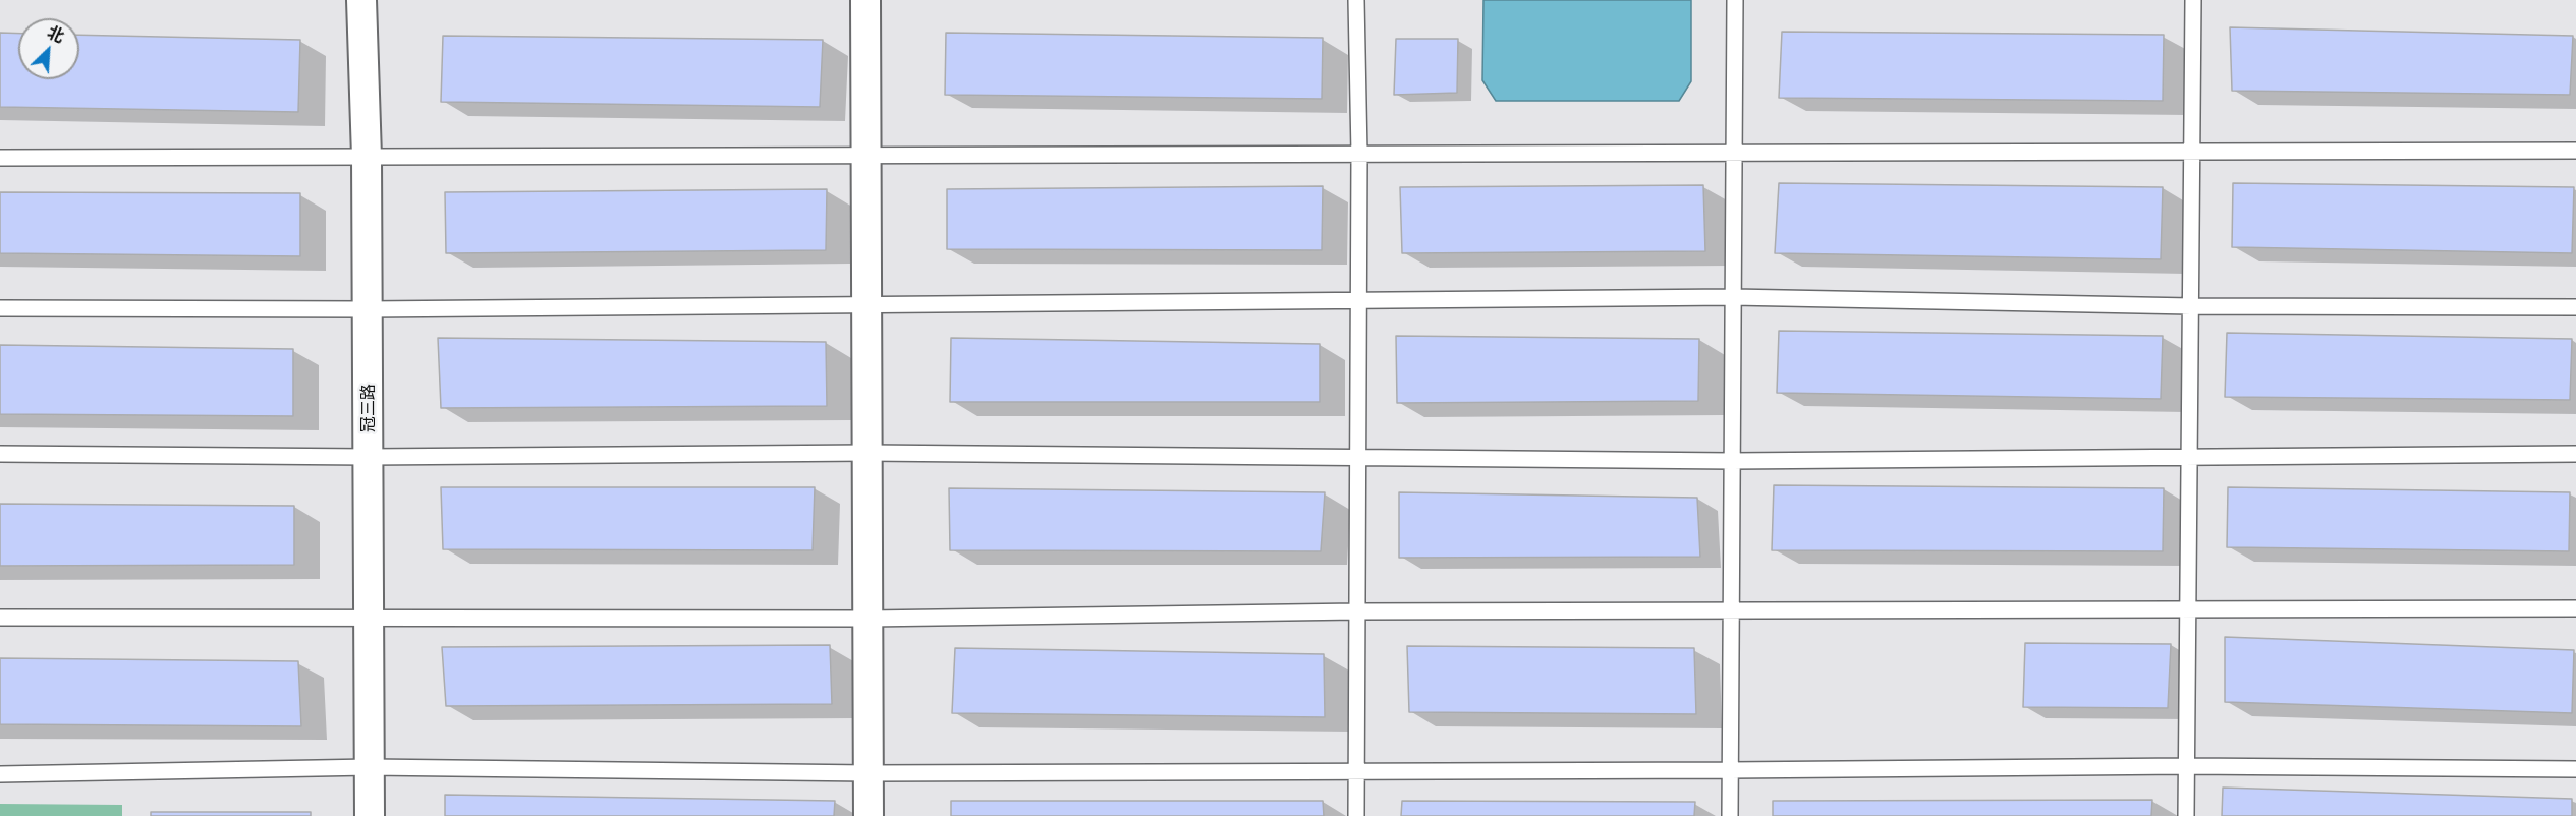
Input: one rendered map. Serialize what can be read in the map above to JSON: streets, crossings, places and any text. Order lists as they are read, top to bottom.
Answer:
{
  "streets": {
    "street": ["冠三路"]
  },
  "north": "top right"
}
